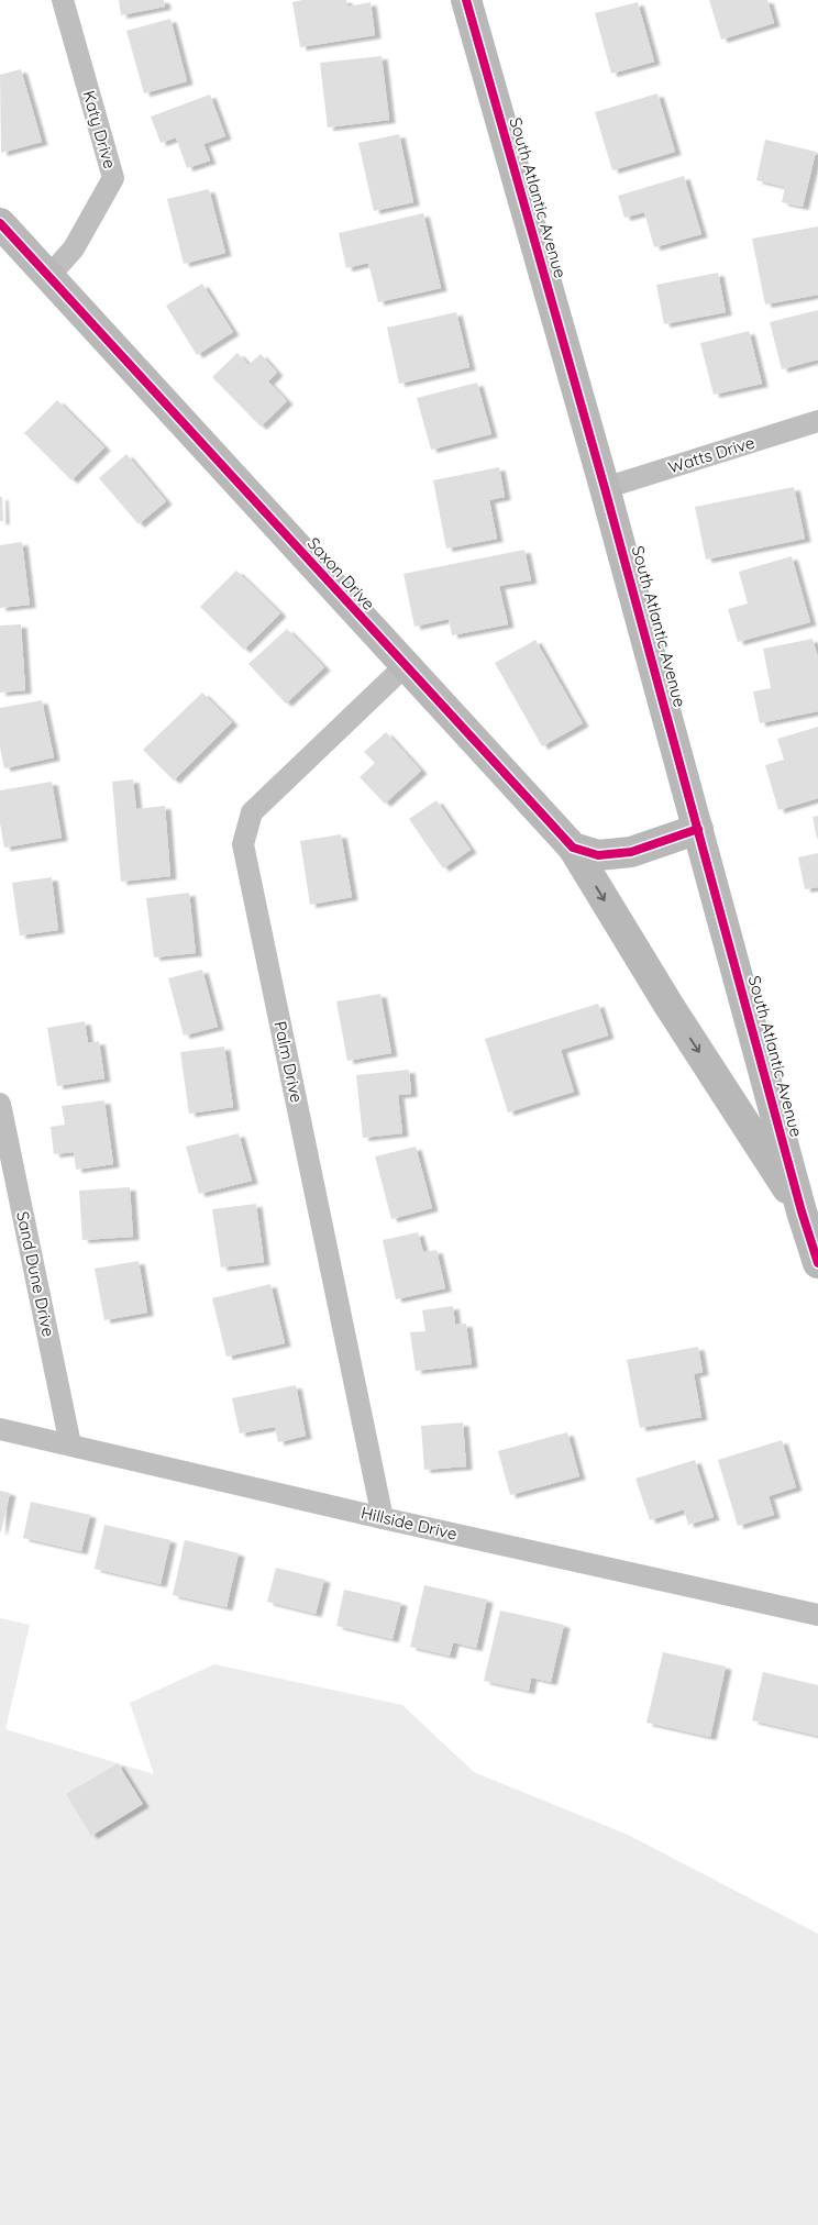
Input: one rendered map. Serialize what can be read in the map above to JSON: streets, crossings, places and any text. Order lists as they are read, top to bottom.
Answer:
{
  "streets": {
    "street": [
      "Katy Drive",
      "South Atlantic Avenue",
      "Watts Drive",
      "Saxon Drive",
      "Palm Drive",
      "Sand Dune Drive",
      "Hillside Drive"
    ]
  },
  "crossings": [
    ["Katy Drive", "Saxon Drive"],
    ["South Atlantic Avenue", "Watts Drive"],
    ["South Atlantic Avenue", "Saxon Drive"],
    ["Saxon Drive", "Palm Drive"],
    ["Palm Drive", "Hillside Drive"],
    ["Sand Dune Drive", "Hillside Drive"]
  ]
}
